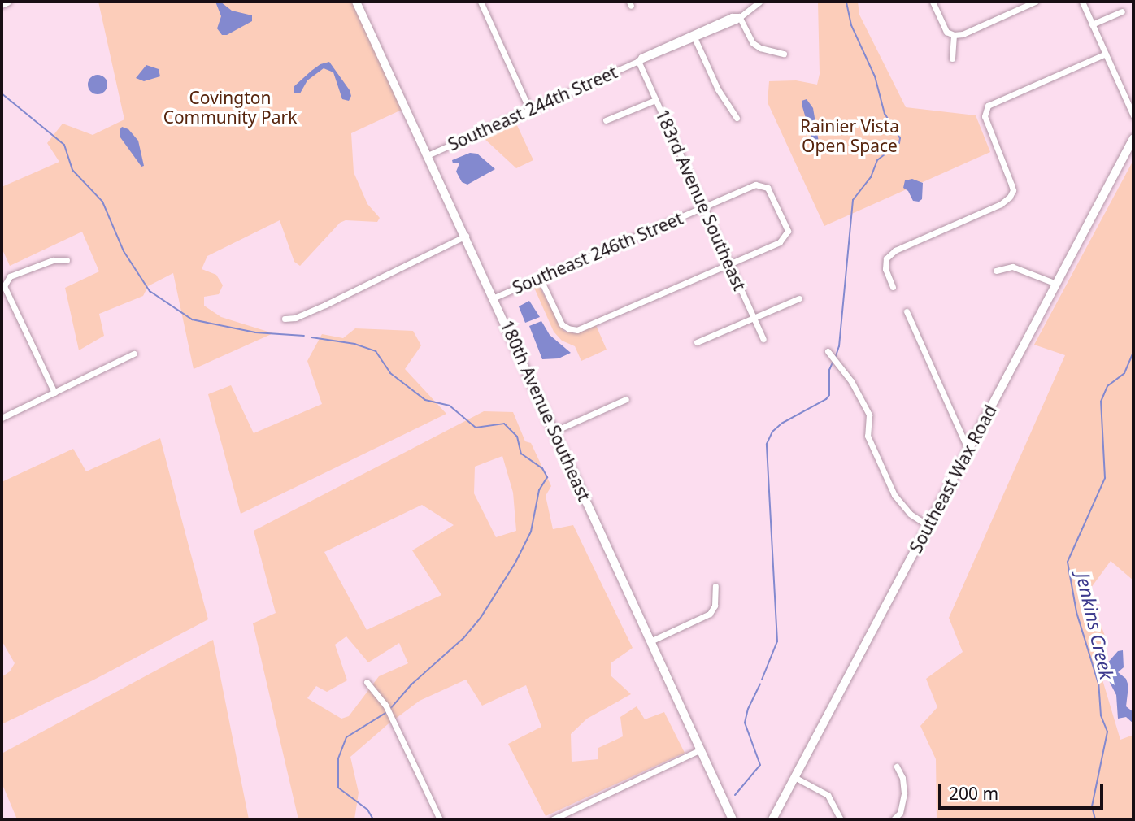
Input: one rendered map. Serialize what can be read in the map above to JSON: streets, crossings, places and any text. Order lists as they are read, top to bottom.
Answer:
{
  "streets": {
    "street": [
      "Southeast 244th Street",
      "183rd Avenue Southeast",
      "Southeast 246th Street",
      "180th Avenue Southeast",
      "Southeast Wax Road"
    ]
  },
  "crossings": [
    ["Southeast 244th Street", "183rd Avenue Southeast"],
    ["Southeast 244th Street", "180th Avenue Southeast"],
    ["183rd Avenue Southeast", "Southeast 246th Street"],
    ["Southeast 246th Street", "180th Avenue Southeast"]
  ],
  "water": ["Jenkins Creek"],
  "parks": ["Covington Community Park", "Rainier Vista Open Space"],
  "scale_bar": "200 m"
}
